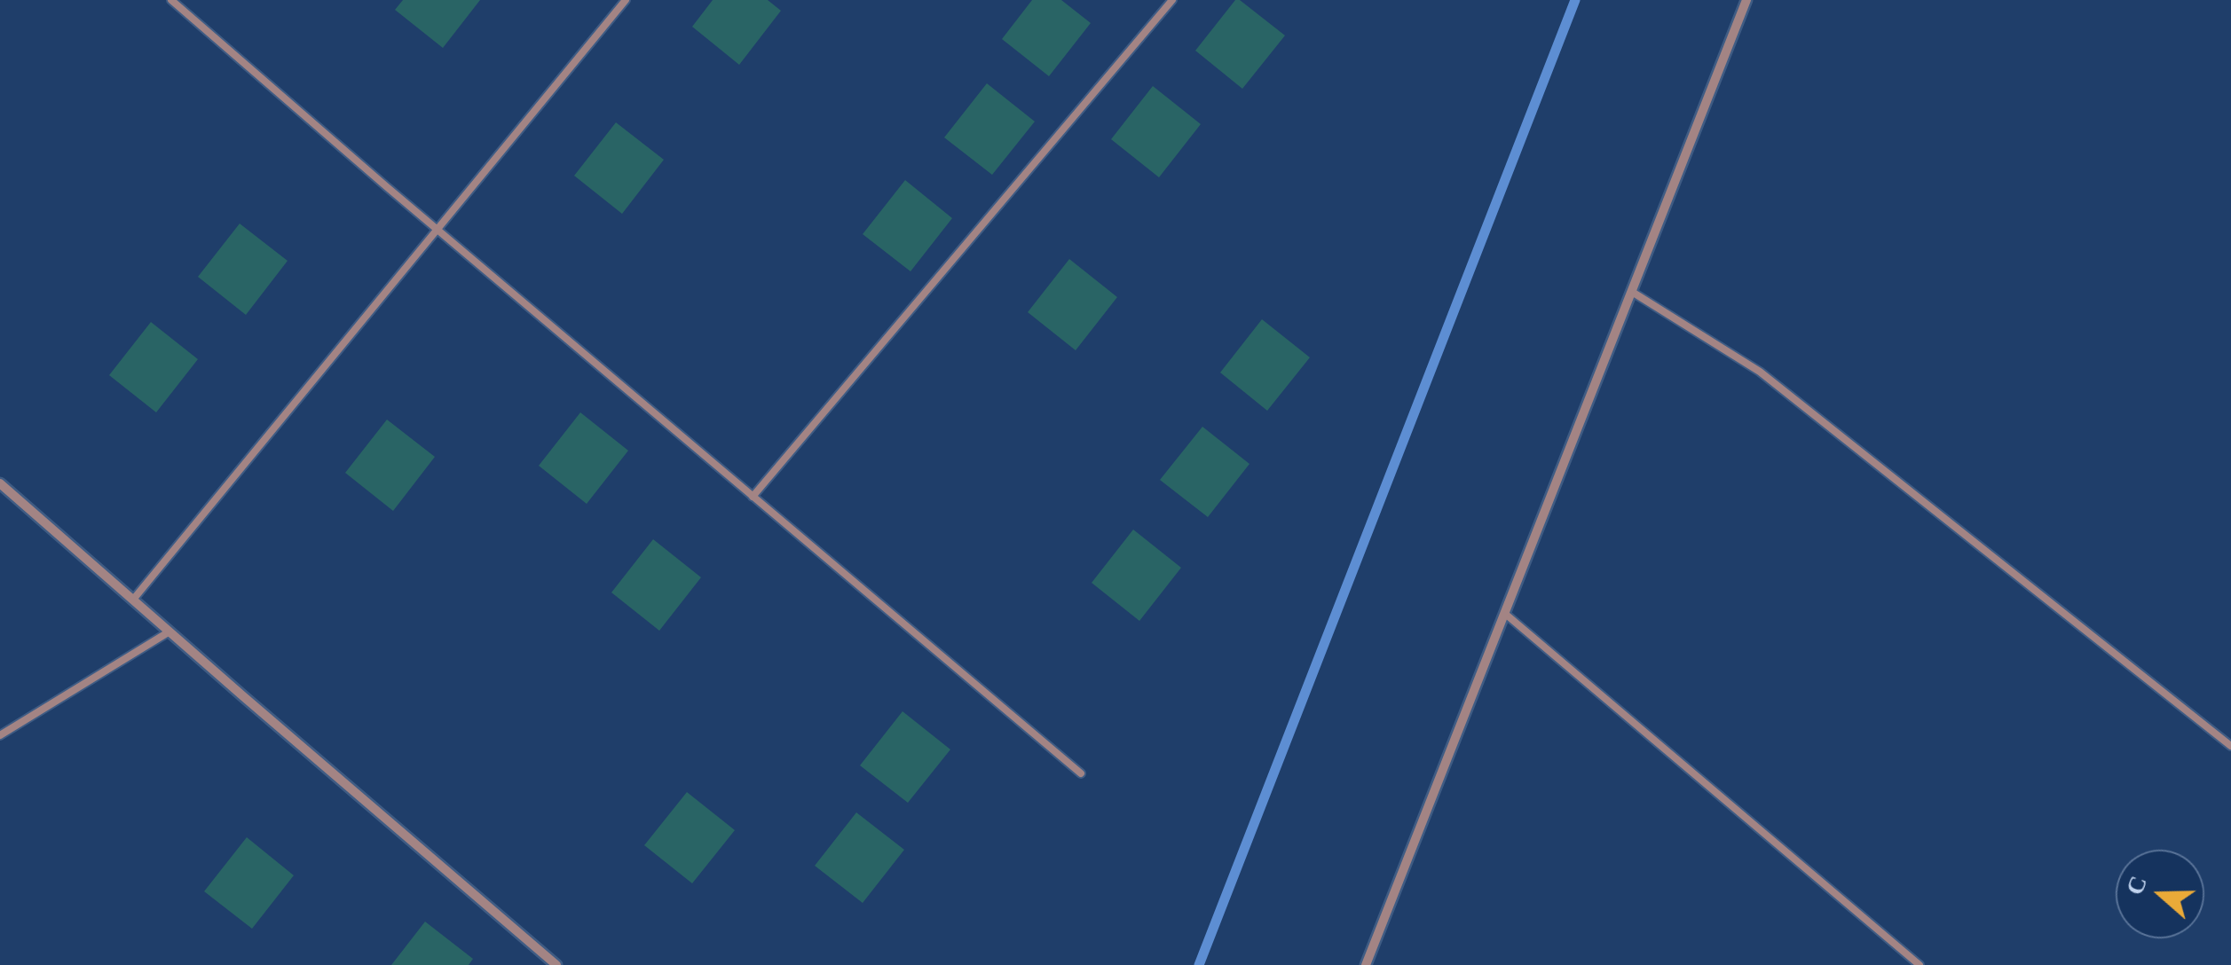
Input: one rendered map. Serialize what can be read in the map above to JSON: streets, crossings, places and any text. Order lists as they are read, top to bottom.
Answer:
{
  "north": "left"
}
